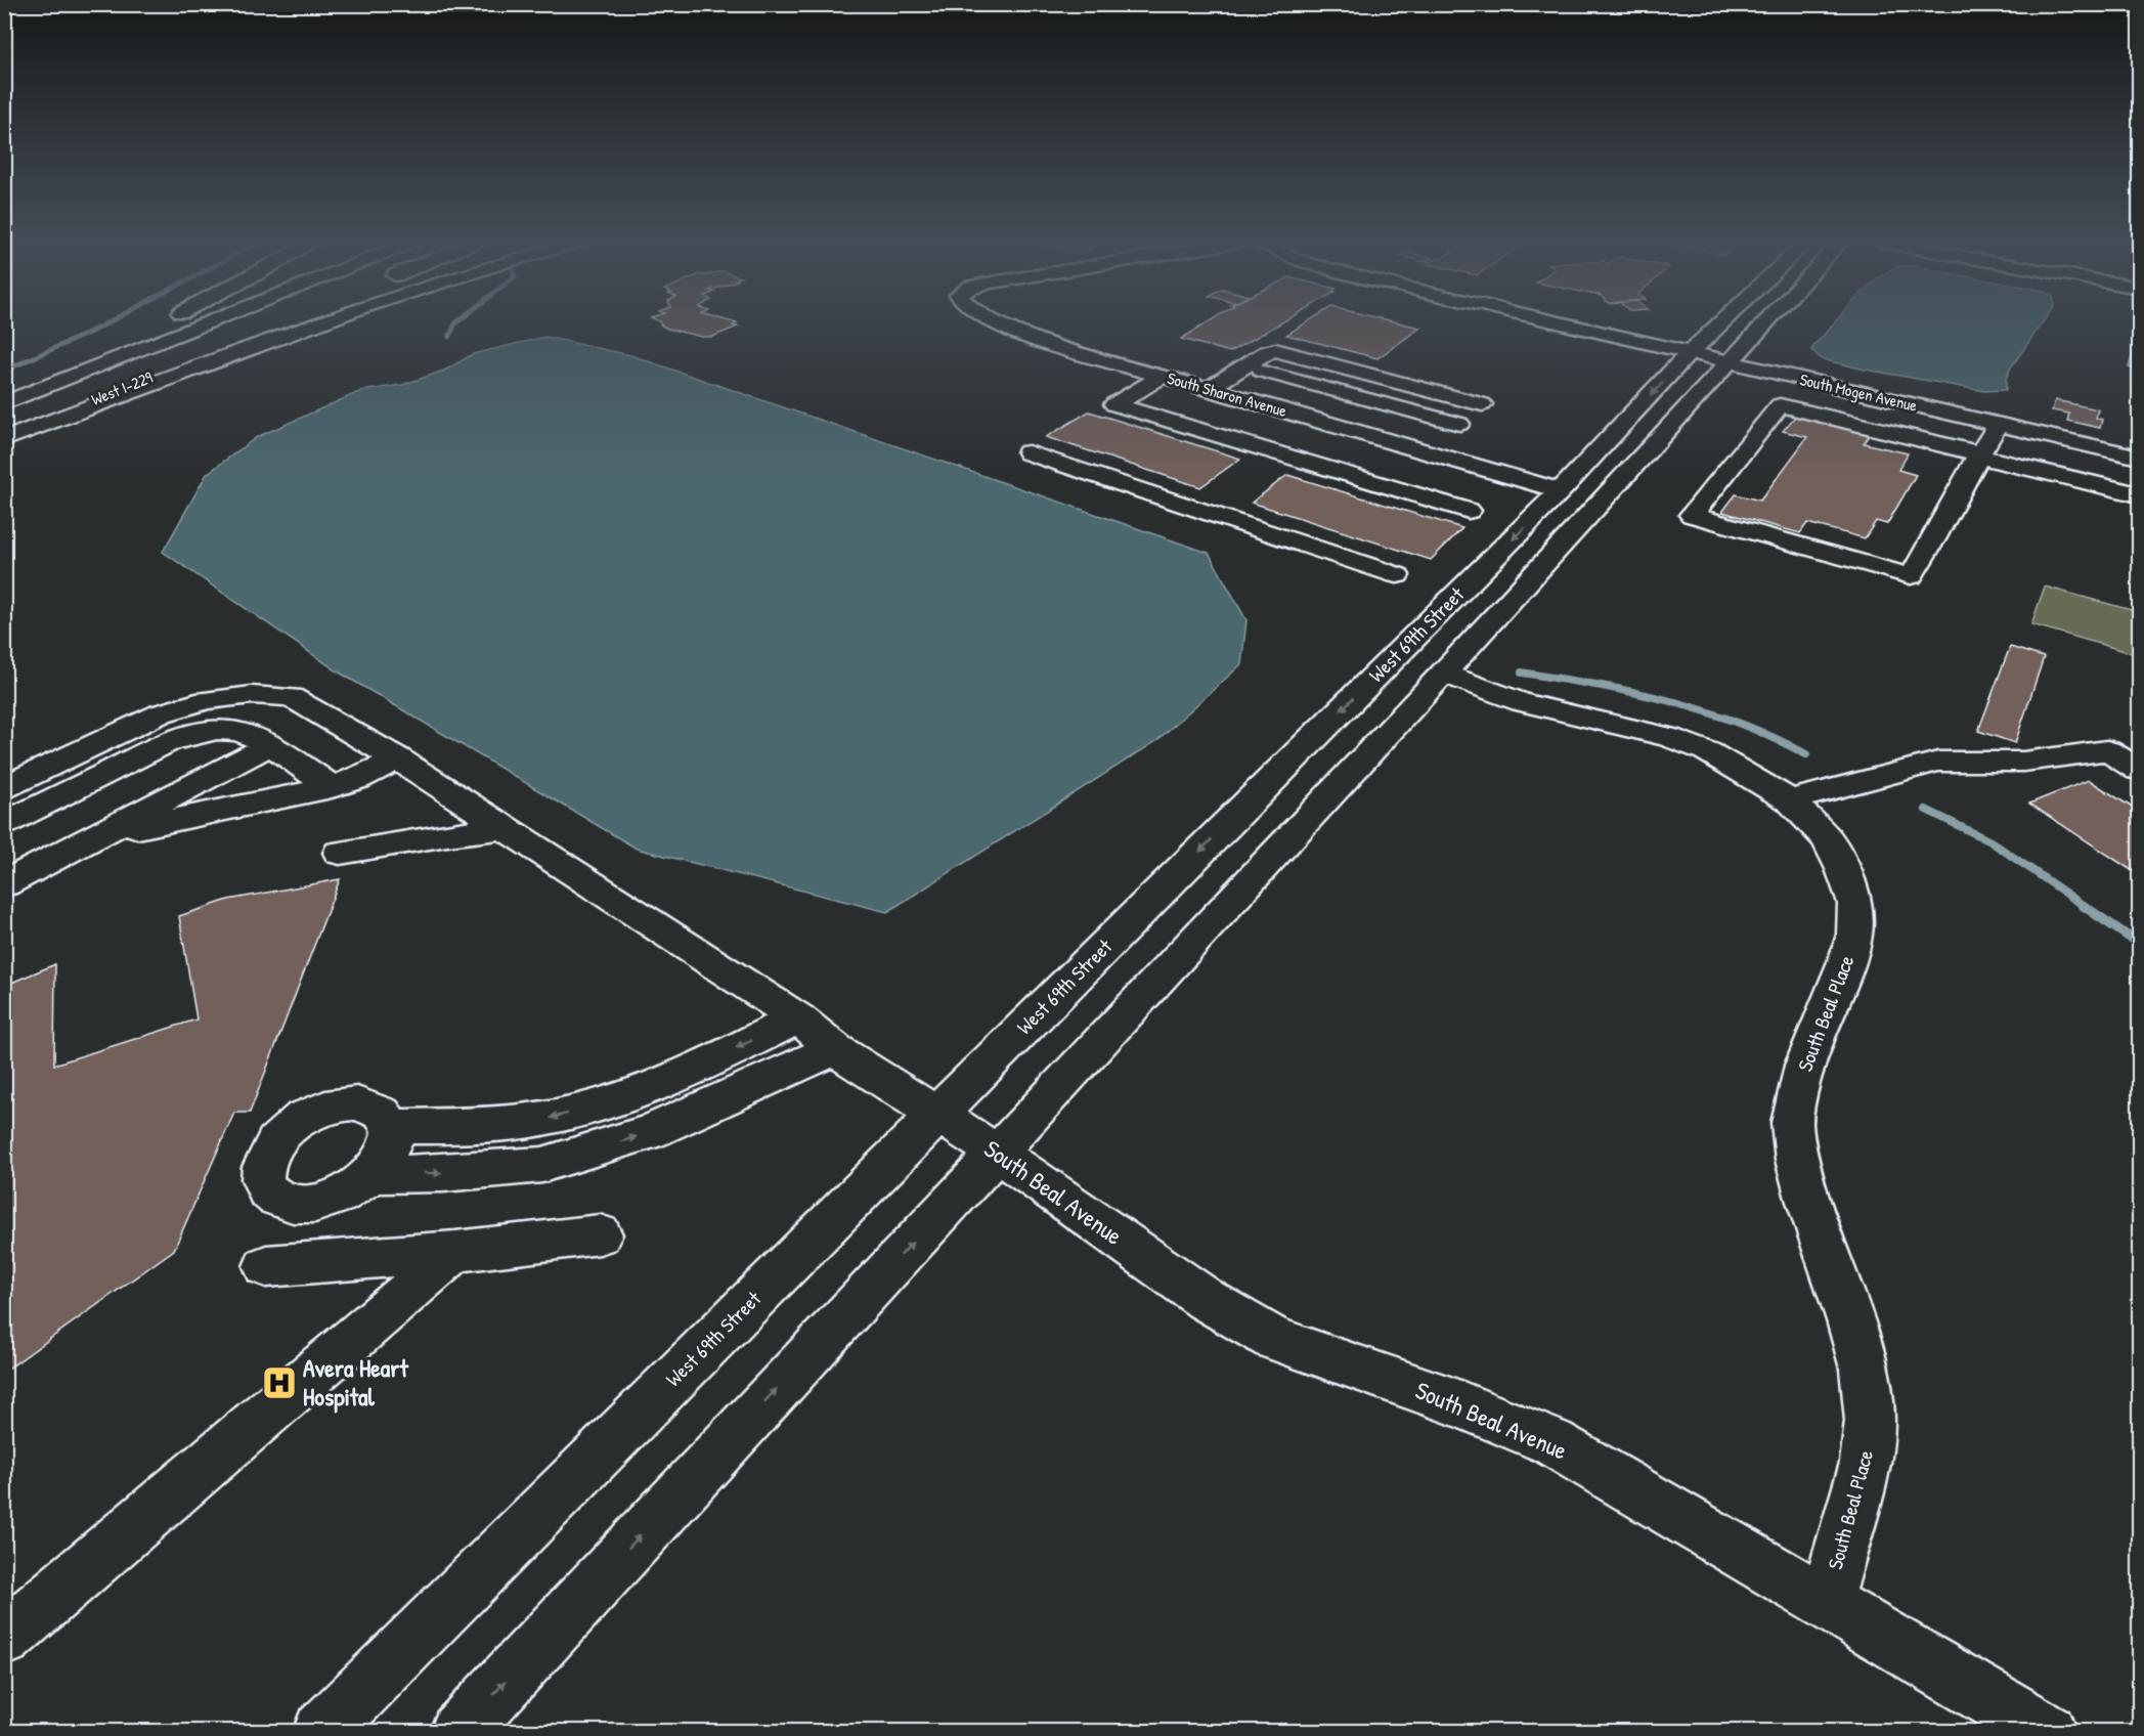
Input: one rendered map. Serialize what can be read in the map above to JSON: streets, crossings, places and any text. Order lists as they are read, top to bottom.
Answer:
{
  "streets": {
    "main road": [
      "West I-229",
      "South Mogen Avenue",
      "South Sharon Avenue",
      "West 69th Street",
      "South Beal Place",
      "South Beal Avenue"
    ]
  },
  "crossings": [
    ["South Mogen Avenue", "West 69th Street"],
    ["South Sharon Avenue", "West 69th Street"],
    ["West 69th Street", "South Beal Avenue"],
    ["South Beal Place", "South Beal Avenue"]
  ],
  "places": {
    "hospital": ["Avera Heart Hospital"]
  }
}
